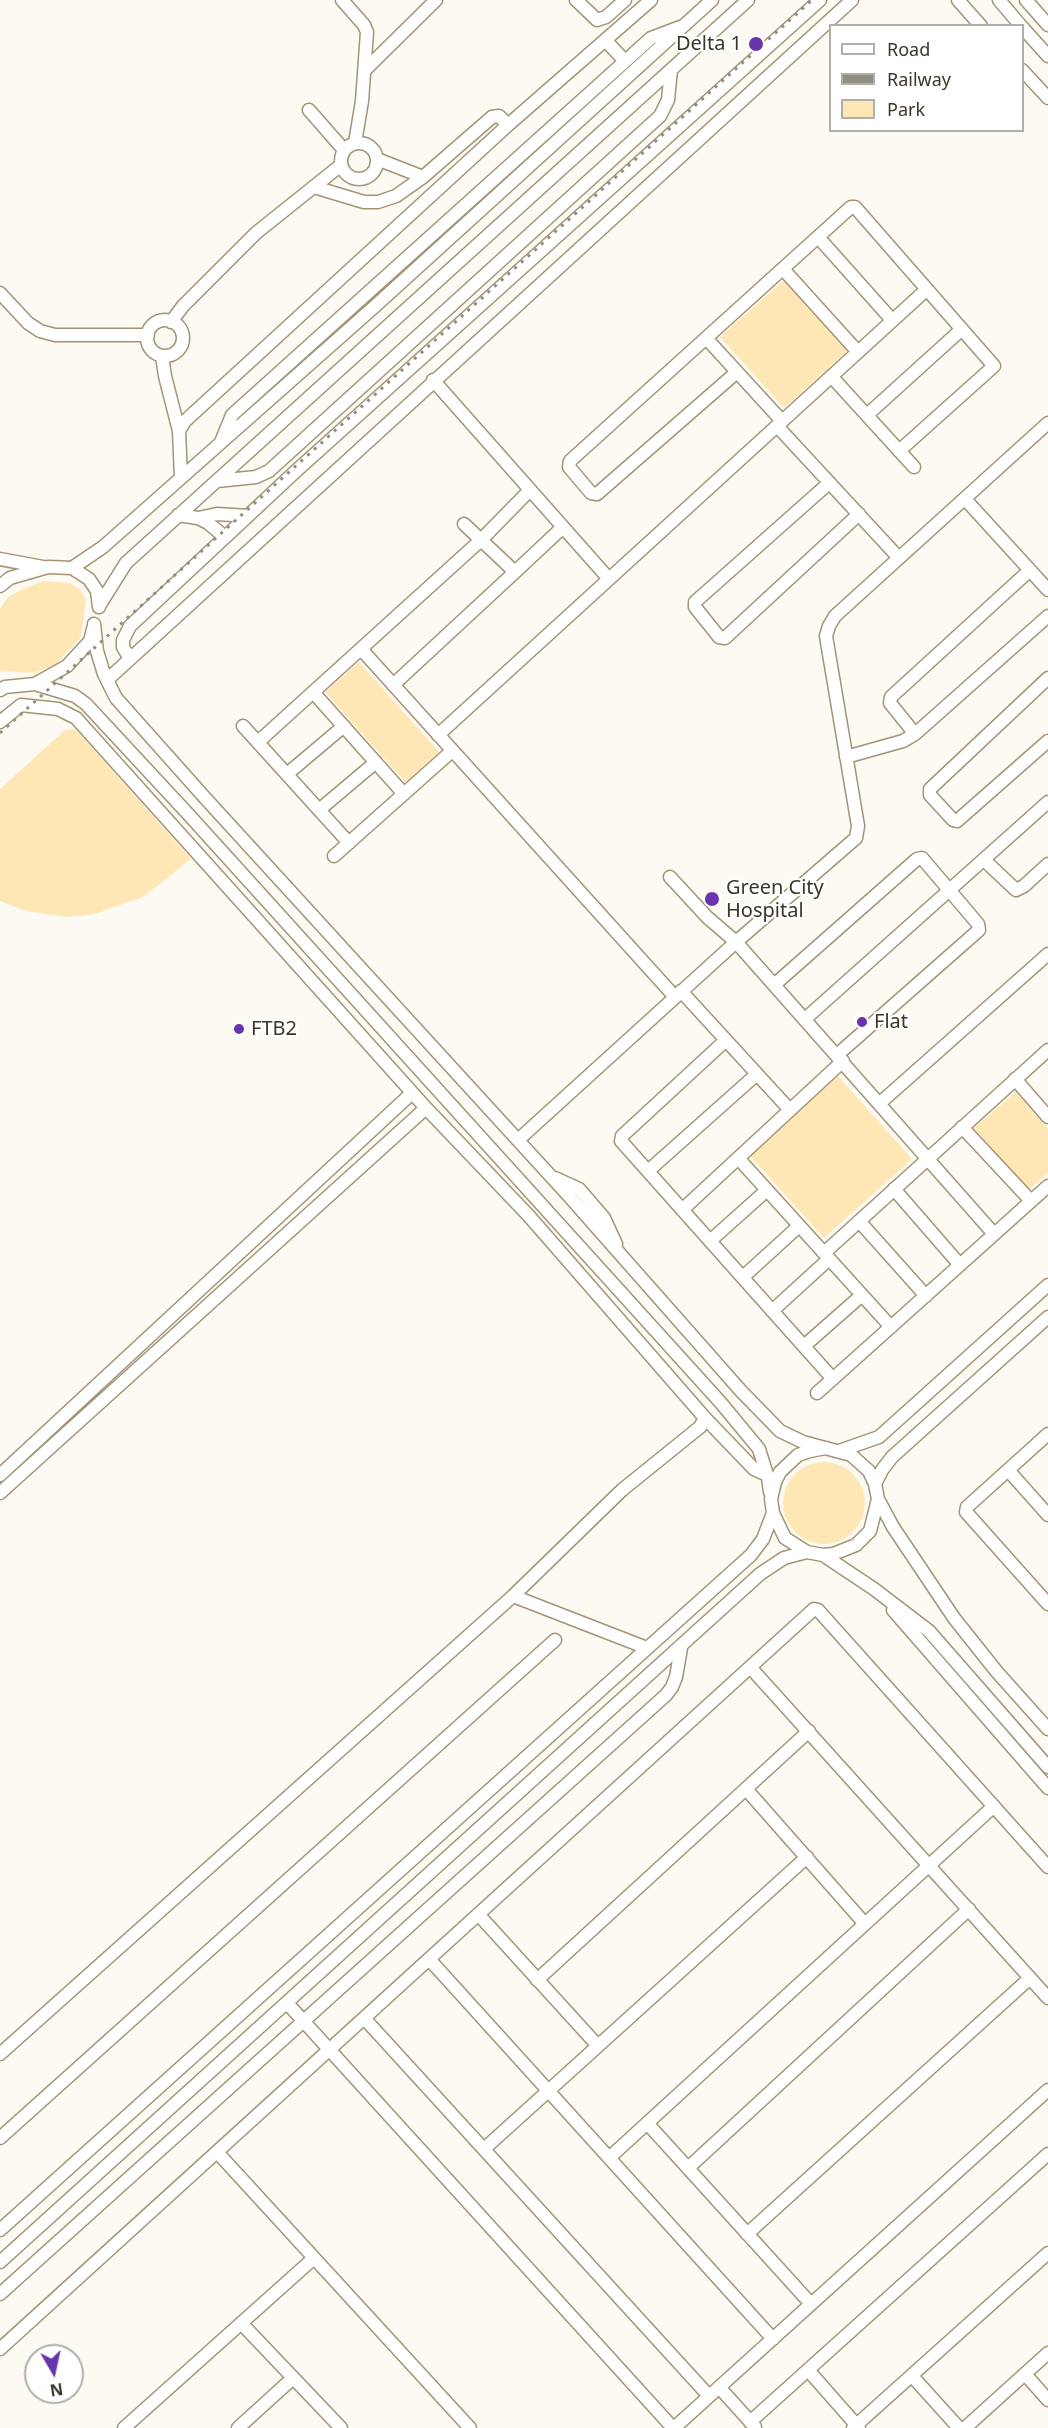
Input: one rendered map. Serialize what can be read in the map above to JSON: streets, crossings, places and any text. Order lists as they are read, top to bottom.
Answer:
{
  "places": [
    "Delta 1",
    "Green City Hospital",
    "Flat",
    "FTB2"
  ],
  "legend": ["Road", "Railway", "Park"],
  "north": "bottom"
}
